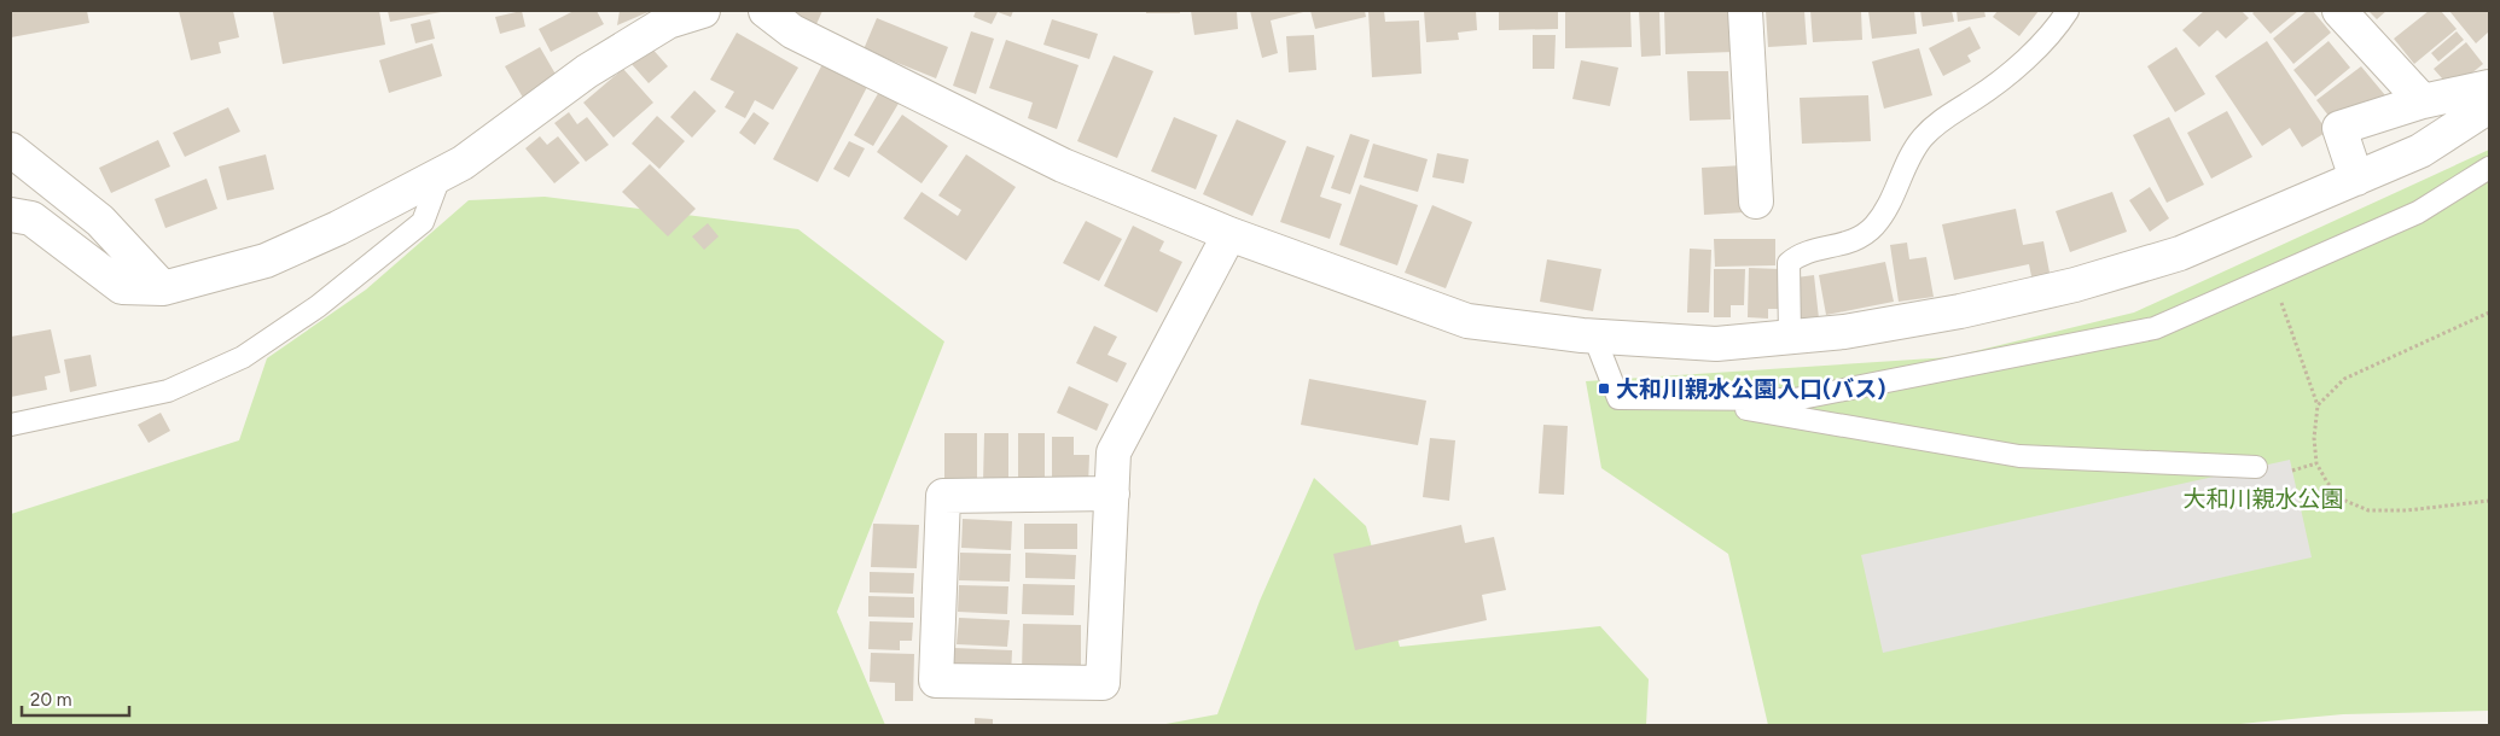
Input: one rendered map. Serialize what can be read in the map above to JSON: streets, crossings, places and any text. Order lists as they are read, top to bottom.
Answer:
{
  "parks": ["大和川親水公園"],
  "places": {
    "transit": ["大和川親水公園入口(バス)"]
  },
  "scale_bar": "20 m"
}
